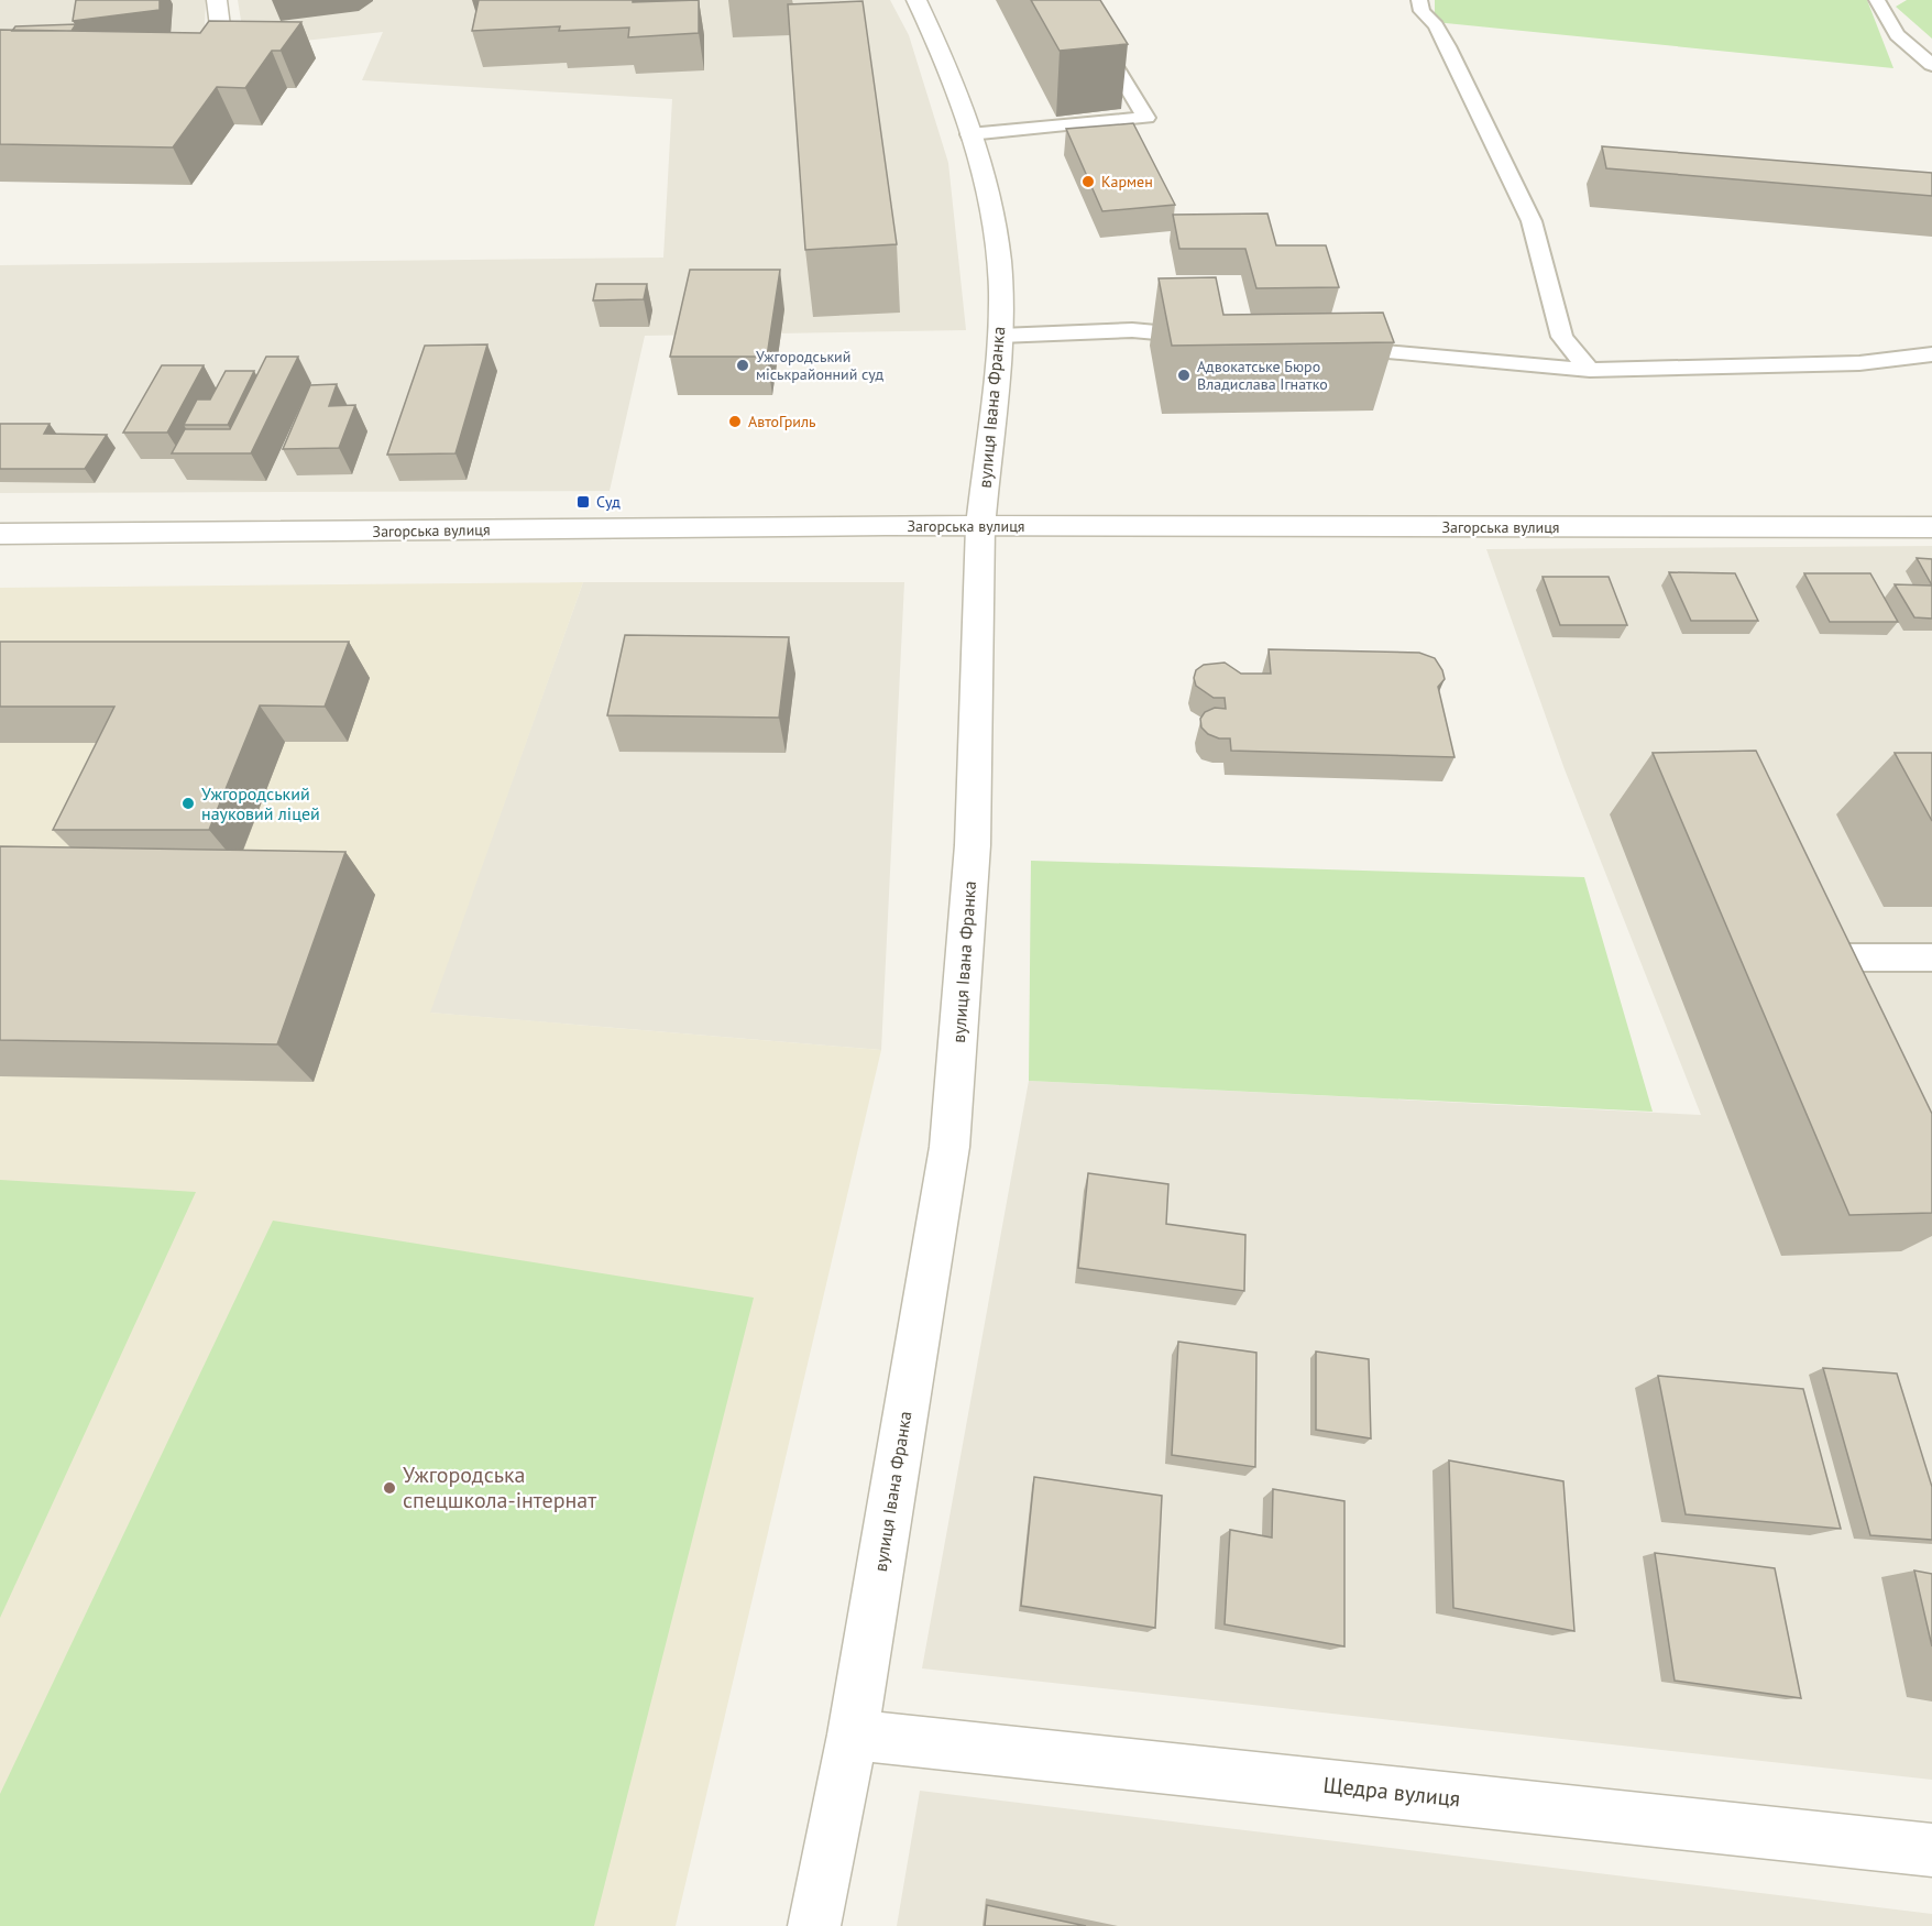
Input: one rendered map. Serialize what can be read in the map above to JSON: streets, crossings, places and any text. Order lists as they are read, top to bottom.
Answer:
{
  "streets": {
    "street": ["вулиця Івана Франка", "Загорська вулиця", "Щедра вулиця"]
  },
  "crossings": [
    ["вулиця Івана Франка", "Загорська вулиця"],
    ["вулиця Івана Франка", "Щедра вулиця"]
  ],
  "places": {
    "other": [
      "Кармен",
      "Ужгородський міськрайонний суд",
      "Адвокатське Бюро Владислава Ігнатко",
      "АвтоГриль",
      "Ужгородський науковий ліцей",
      "Ужгородська спецшкола-інтернат"
    ],
    "transit": ["Суд"]
  }
}
